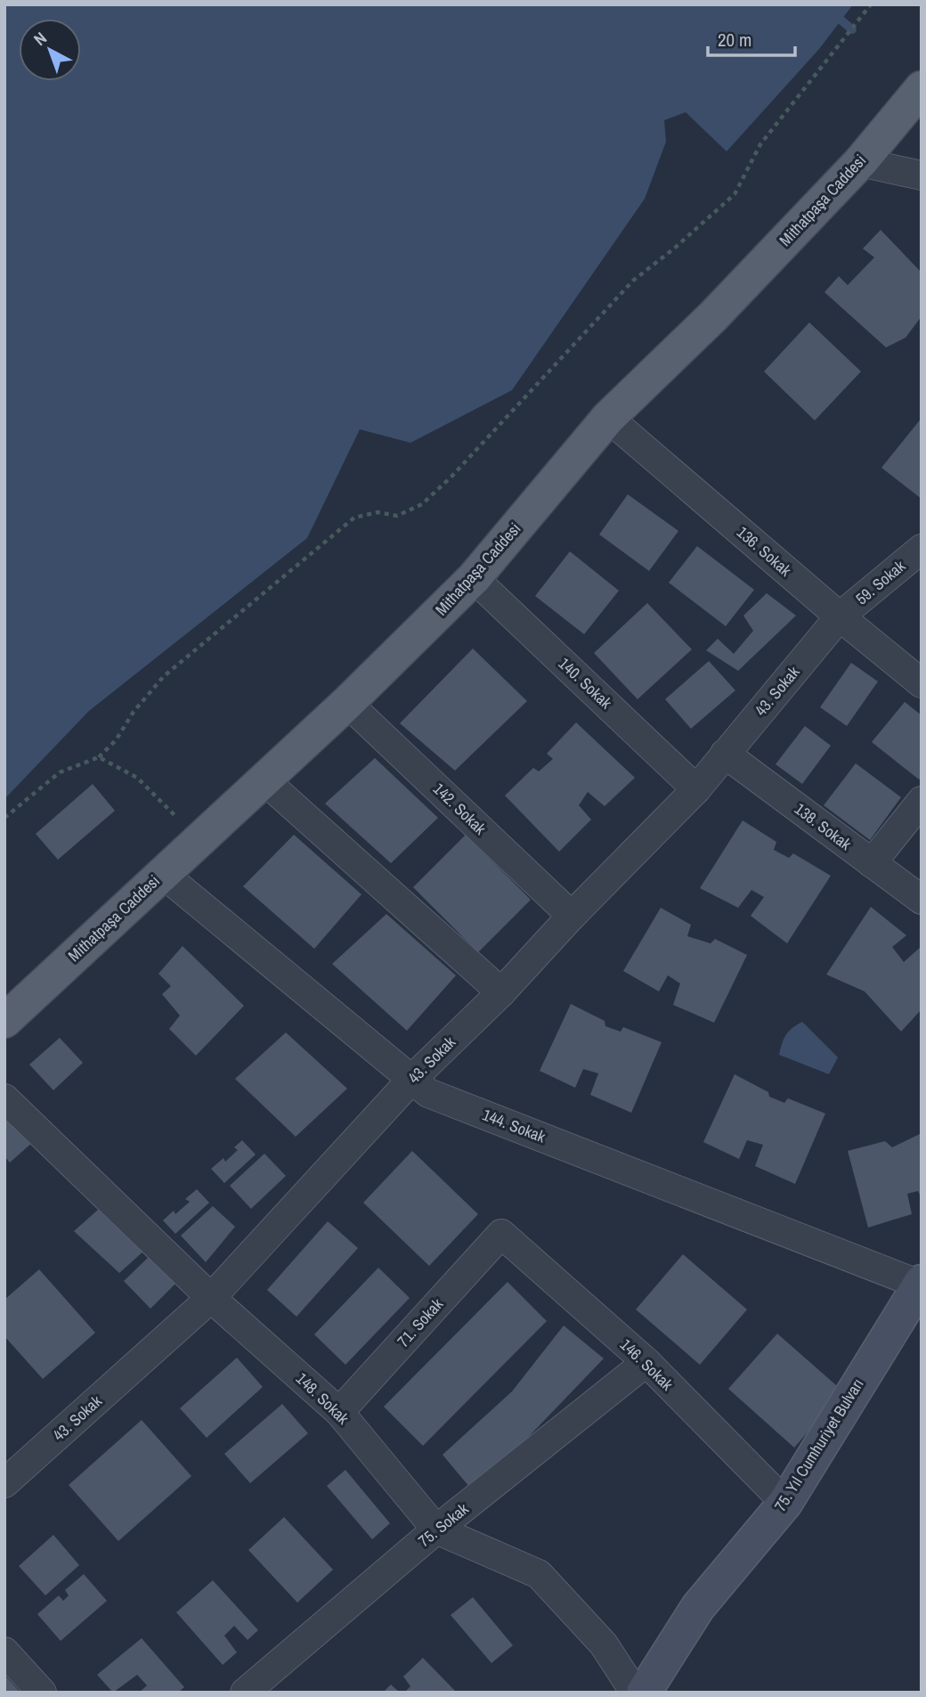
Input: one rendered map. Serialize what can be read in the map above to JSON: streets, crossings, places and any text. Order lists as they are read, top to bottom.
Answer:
{
  "streets": {
    "main road": ["Mithatpaşa Caddesi"],
    "street": [
      "136. Sokak",
      "59. Sokak",
      "140. Sokak",
      "43. Sokak",
      "142. Sokak",
      "138. Sokak",
      "144. Sokak",
      "71. Sokak",
      "146. Sokak",
      "148. Sokak",
      "75. Yıl Cumhuriyet Bulvarı",
      "75. Sokak"
    ]
  },
  "crossings": [
    ["Mithatpaşa Caddesi", "136. Sokak"],
    ["Mithatpaşa Caddesi", "140. Sokak"],
    ["Mithatpaşa Caddesi", "142. Sokak"],
    ["Mithatpaşa Caddesi", "144. Sokak"],
    ["136. Sokak", "59. Sokak"],
    ["136. Sokak", "43. Sokak"],
    ["59. Sokak", "43. Sokak"],
    ["140. Sokak", "43. Sokak"],
    ["43. Sokak", "142. Sokak"],
    ["43. Sokak", "138. Sokak"],
    ["43. Sokak", "144. Sokak"],
    ["43. Sokak", "148. Sokak"],
    ["144. Sokak", "75. Yıl Cumhuriyet Bulvarı"],
    ["71. Sokak", "146. Sokak"],
    ["71. Sokak", "148. Sokak"],
    ["146. Sokak", "75. Yıl Cumhuriyet Bulvarı"],
    ["146. Sokak", "75. Sokak"],
    ["148. Sokak", "75. Sokak"]
  ],
  "scale_bar": "20 m",
  "north": "top left"
}
